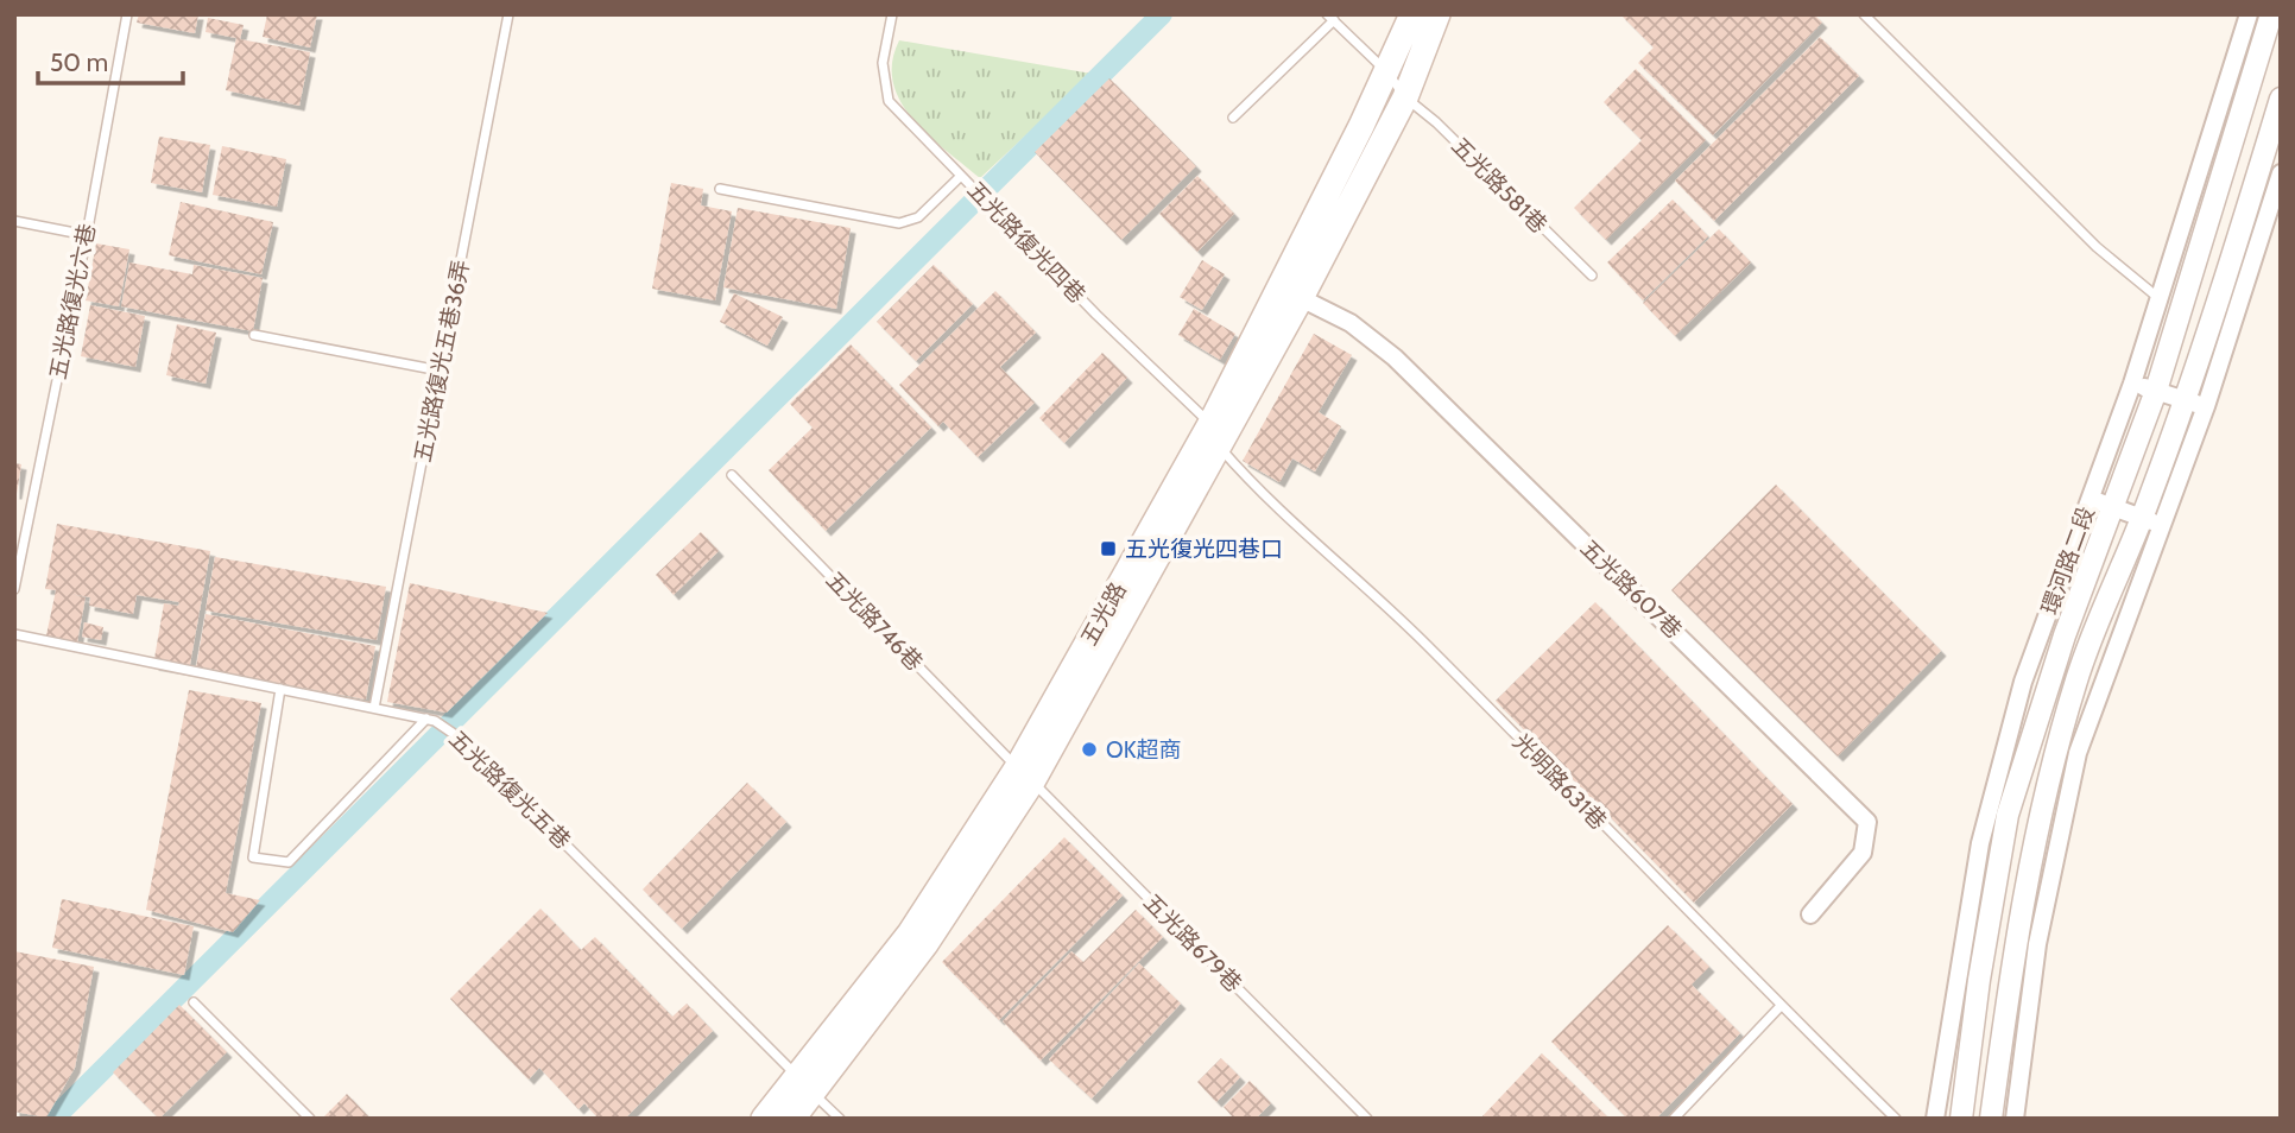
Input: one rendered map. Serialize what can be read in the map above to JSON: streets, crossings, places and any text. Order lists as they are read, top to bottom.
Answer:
{
  "streets": {
    "main road": ["五光路"],
    "street": ["環河路二段", "五光路607巷"],
    "lane": [
      "五光路581巷",
      "五光路復光四巷",
      "五光路復光六巷",
      "五光路復光五巷36弄",
      "五光路746巷",
      "光明路631巷",
      "五光路復光五巷",
      "五光路679巷"
    ]
  },
  "crossings": [
    ["五光路581巷", "五光路"],
    ["五光路復光四巷", "五光路"],
    ["五光路復光四巷", "光明路631巷"],
    ["五光路復光五巷36弄", "五光路復光五巷"],
    ["五光路607巷", "五光路"],
    ["五光路", "五光路746巷"],
    ["五光路", "光明路631巷"],
    ["五光路", "五光路復光五巷"],
    ["五光路", "五光路679巷"],
    ["五光路746巷", "五光路679巷"]
  ],
  "places": {
    "transit": ["五光復光四巷口"],
    "other": ["OK超商"]
  },
  "scale_bar": "50 m"
}
